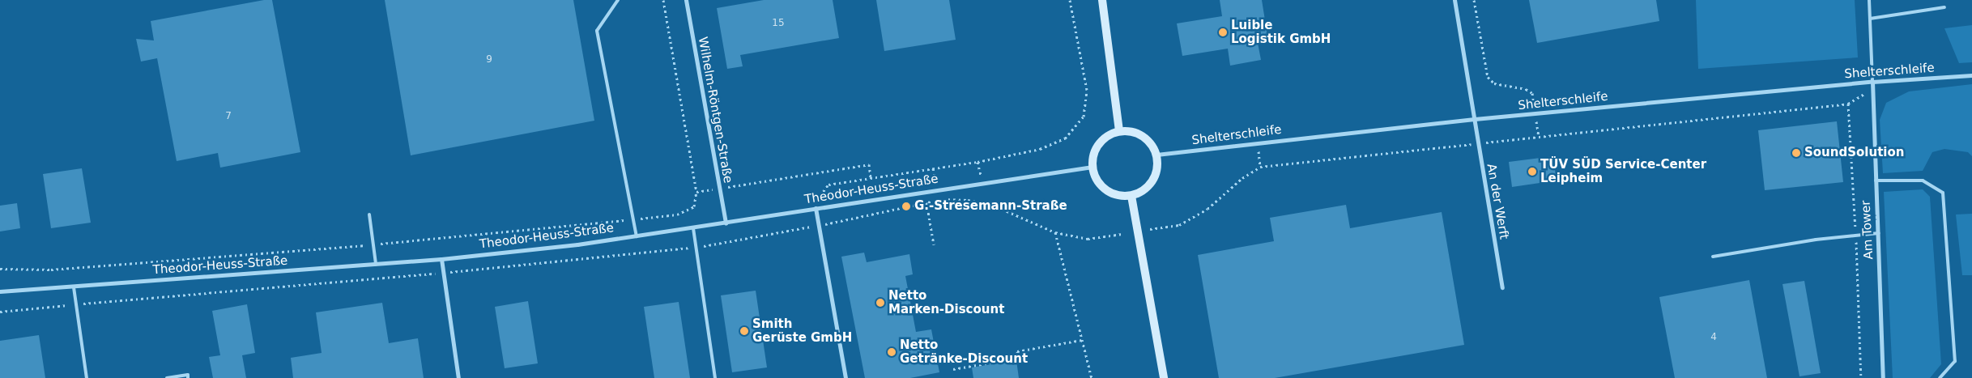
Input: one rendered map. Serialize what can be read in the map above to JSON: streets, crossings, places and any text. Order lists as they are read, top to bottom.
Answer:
{
  "streets": {
    "street": [
      "Shelterschleife",
      "Wilhelm-Röntgen-Straße",
      "Theodor-Heuss-Straße",
      "An der Werft",
      "Am Tower"
    ]
  },
  "crossings": [
    ["Shelterschleife", "Theodor-Heuss-Straße"],
    ["Shelterschleife", "An der Werft"],
    ["Shelterschleife", "Am Tower"],
    ["Wilhelm-Röntgen-Straße", "Theodor-Heuss-Straße"]
  ],
  "places": [
    "Luible Logistik GmbH",
    "SoundSolution",
    "TÜV SÜD Service-Center Leipheim",
    "G.-Stresemann-Straße",
    "Netto Marken-Discount",
    "Smith Gerüste GmbH",
    "Netto Getränke-Discount"
  ],
  "house_numbers": [
    "15",
    "9",
    "7",
    "4"
  ]
}
